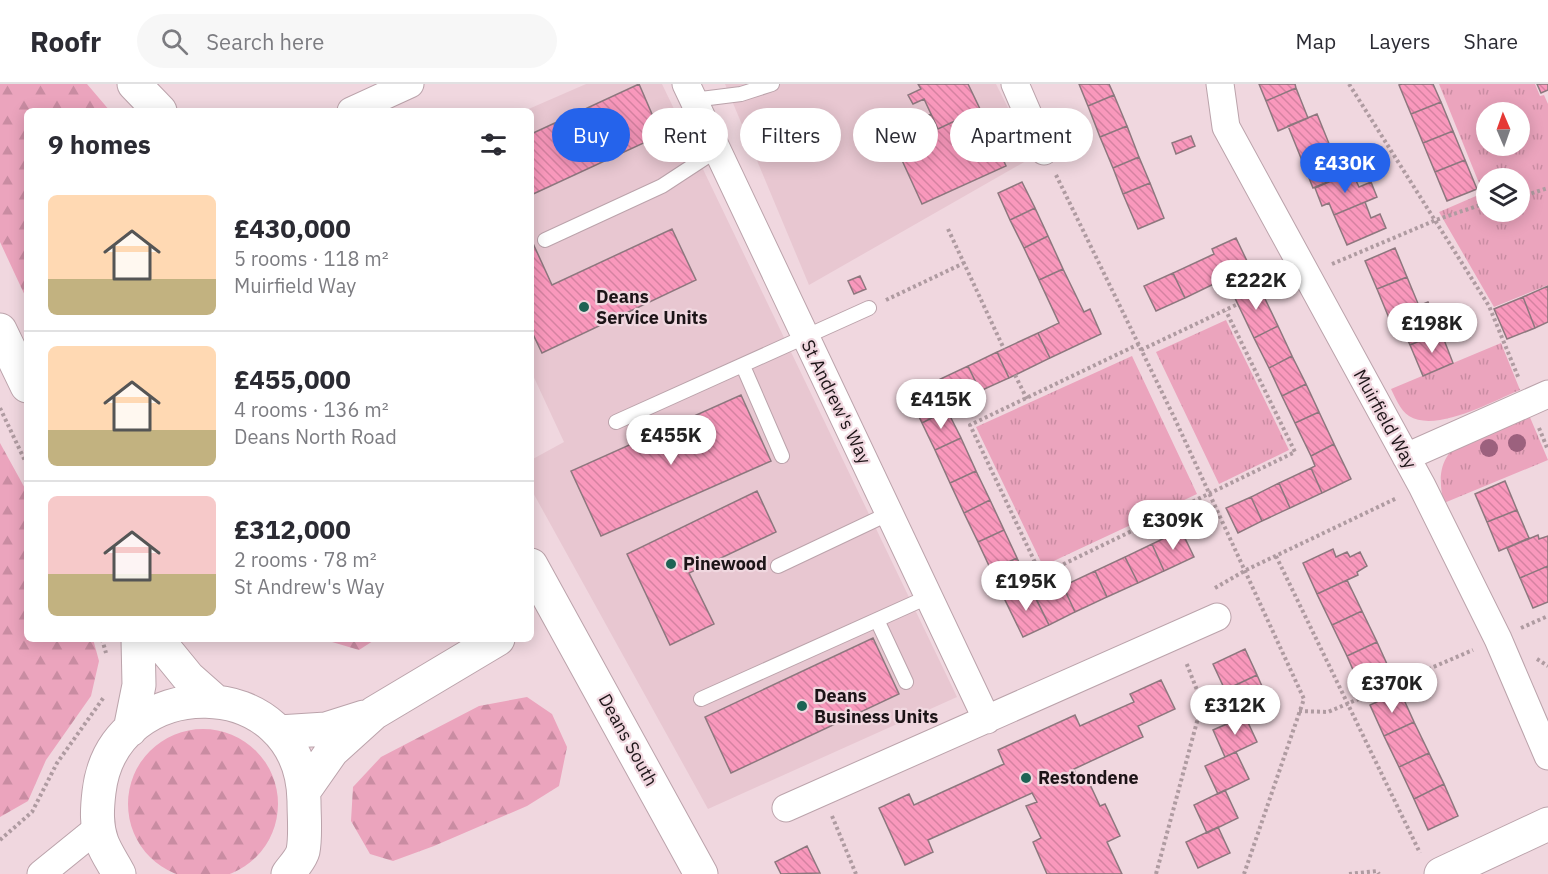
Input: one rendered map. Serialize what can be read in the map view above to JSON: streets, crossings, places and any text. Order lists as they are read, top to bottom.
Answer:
{
  "streets": {
    "street": ["St Andrew's Way", "Muirfield Way", "Deans South"]
  },
  "places": [
    "Deans Service Units",
    "Pinewood",
    "Deans Business Units",
    "Restondene"
  ],
  "north": "top",
  "page": {
    "header": "Roofr",
    "search": "Search here",
    "nav": ["Map", "Layers", "Share"],
    "chip": [
      "Buy",
      "Rent",
      "Filters",
      "New",
      "Apartment"
    ],
    "heading": "9 homes",
    "price": [
      "£430K",
      "£222K",
      "£198K",
      "£415K",
      "£455K",
      "£309K",
      "£195K",
      "£370K",
      "£312K"
    ],
    "list": [
      {
        "name": "£430,000",
        "note": "5 rooms · 118 m² · Muirfield Way"
      },
      {
        "name": "£455,000",
        "note": "4 rooms · 136 m² · Deans North Road"
      },
      {
        "name": "£312,000",
        "note": "2 rooms · 78 m² · St Andrew's Way"
      }
    ]
  }
}
